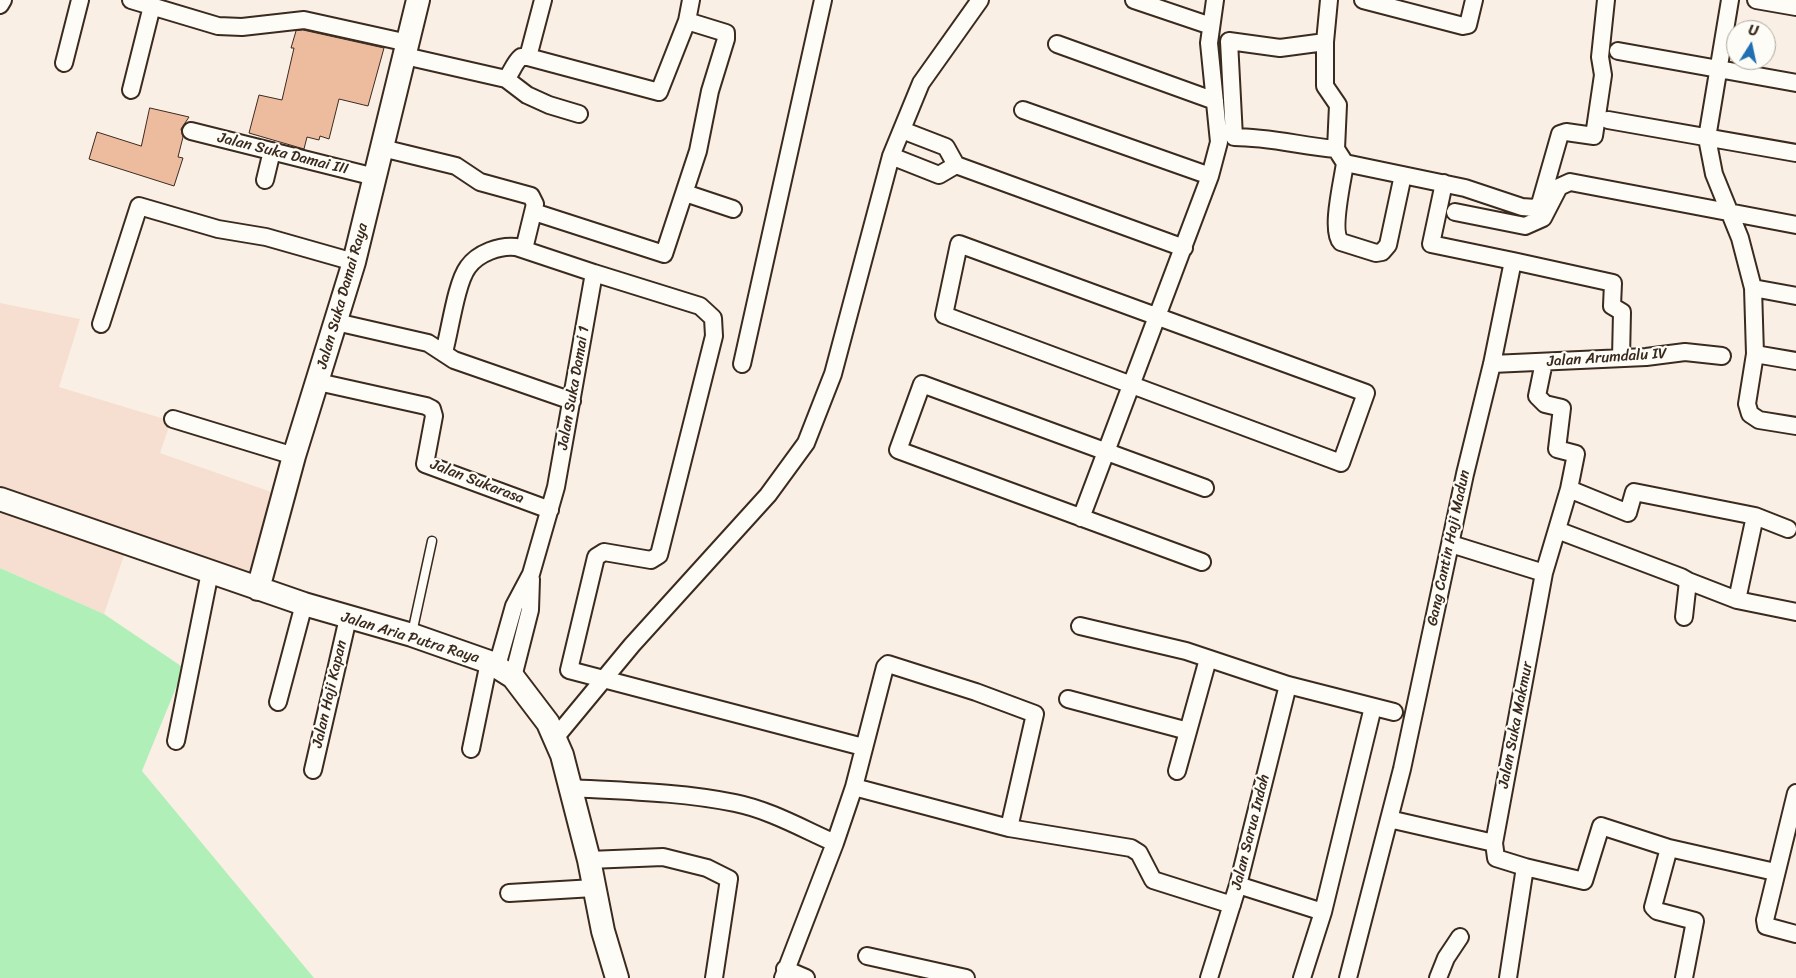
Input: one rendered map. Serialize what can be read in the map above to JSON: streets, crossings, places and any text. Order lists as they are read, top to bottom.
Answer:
{
  "streets": {
    "main road": ["Jalan Suka Damai Raya", "Jalan Aria Putra Raya"],
    "street": [
      "Jalan Suka Damai III",
      "Jalan Arumdalu IV",
      "Jalan Suka Damai 1",
      "Jalan Sukarasa",
      "Gang Cantin Haji Madun",
      "Jalan Haji Kapan",
      "Jalan Suka Makmur",
      "Jalan Sarua Indah"
    ]
  },
  "crossings": [
    ["Jalan Suka Damai III", "Jalan Suka Damai Raya"],
    ["Jalan Suka Damai Raya", "Jalan Sukarasa"],
    ["Jalan Suka Damai Raya", "Jalan Aria Putra Raya"],
    ["Jalan Arumdalu IV", "Gang Cantin Haji Madun"],
    ["Jalan Arumdalu IV", "Jalan Suka Makmur"],
    ["Jalan Suka Damai 1", "Jalan Sukarasa"],
    ["Jalan Suka Damai 1", "Jalan Aria Putra Raya"],
    ["Jalan Aria Putra Raya", "Jalan Haji Kapan"]
  ],
  "north": "top"
}
